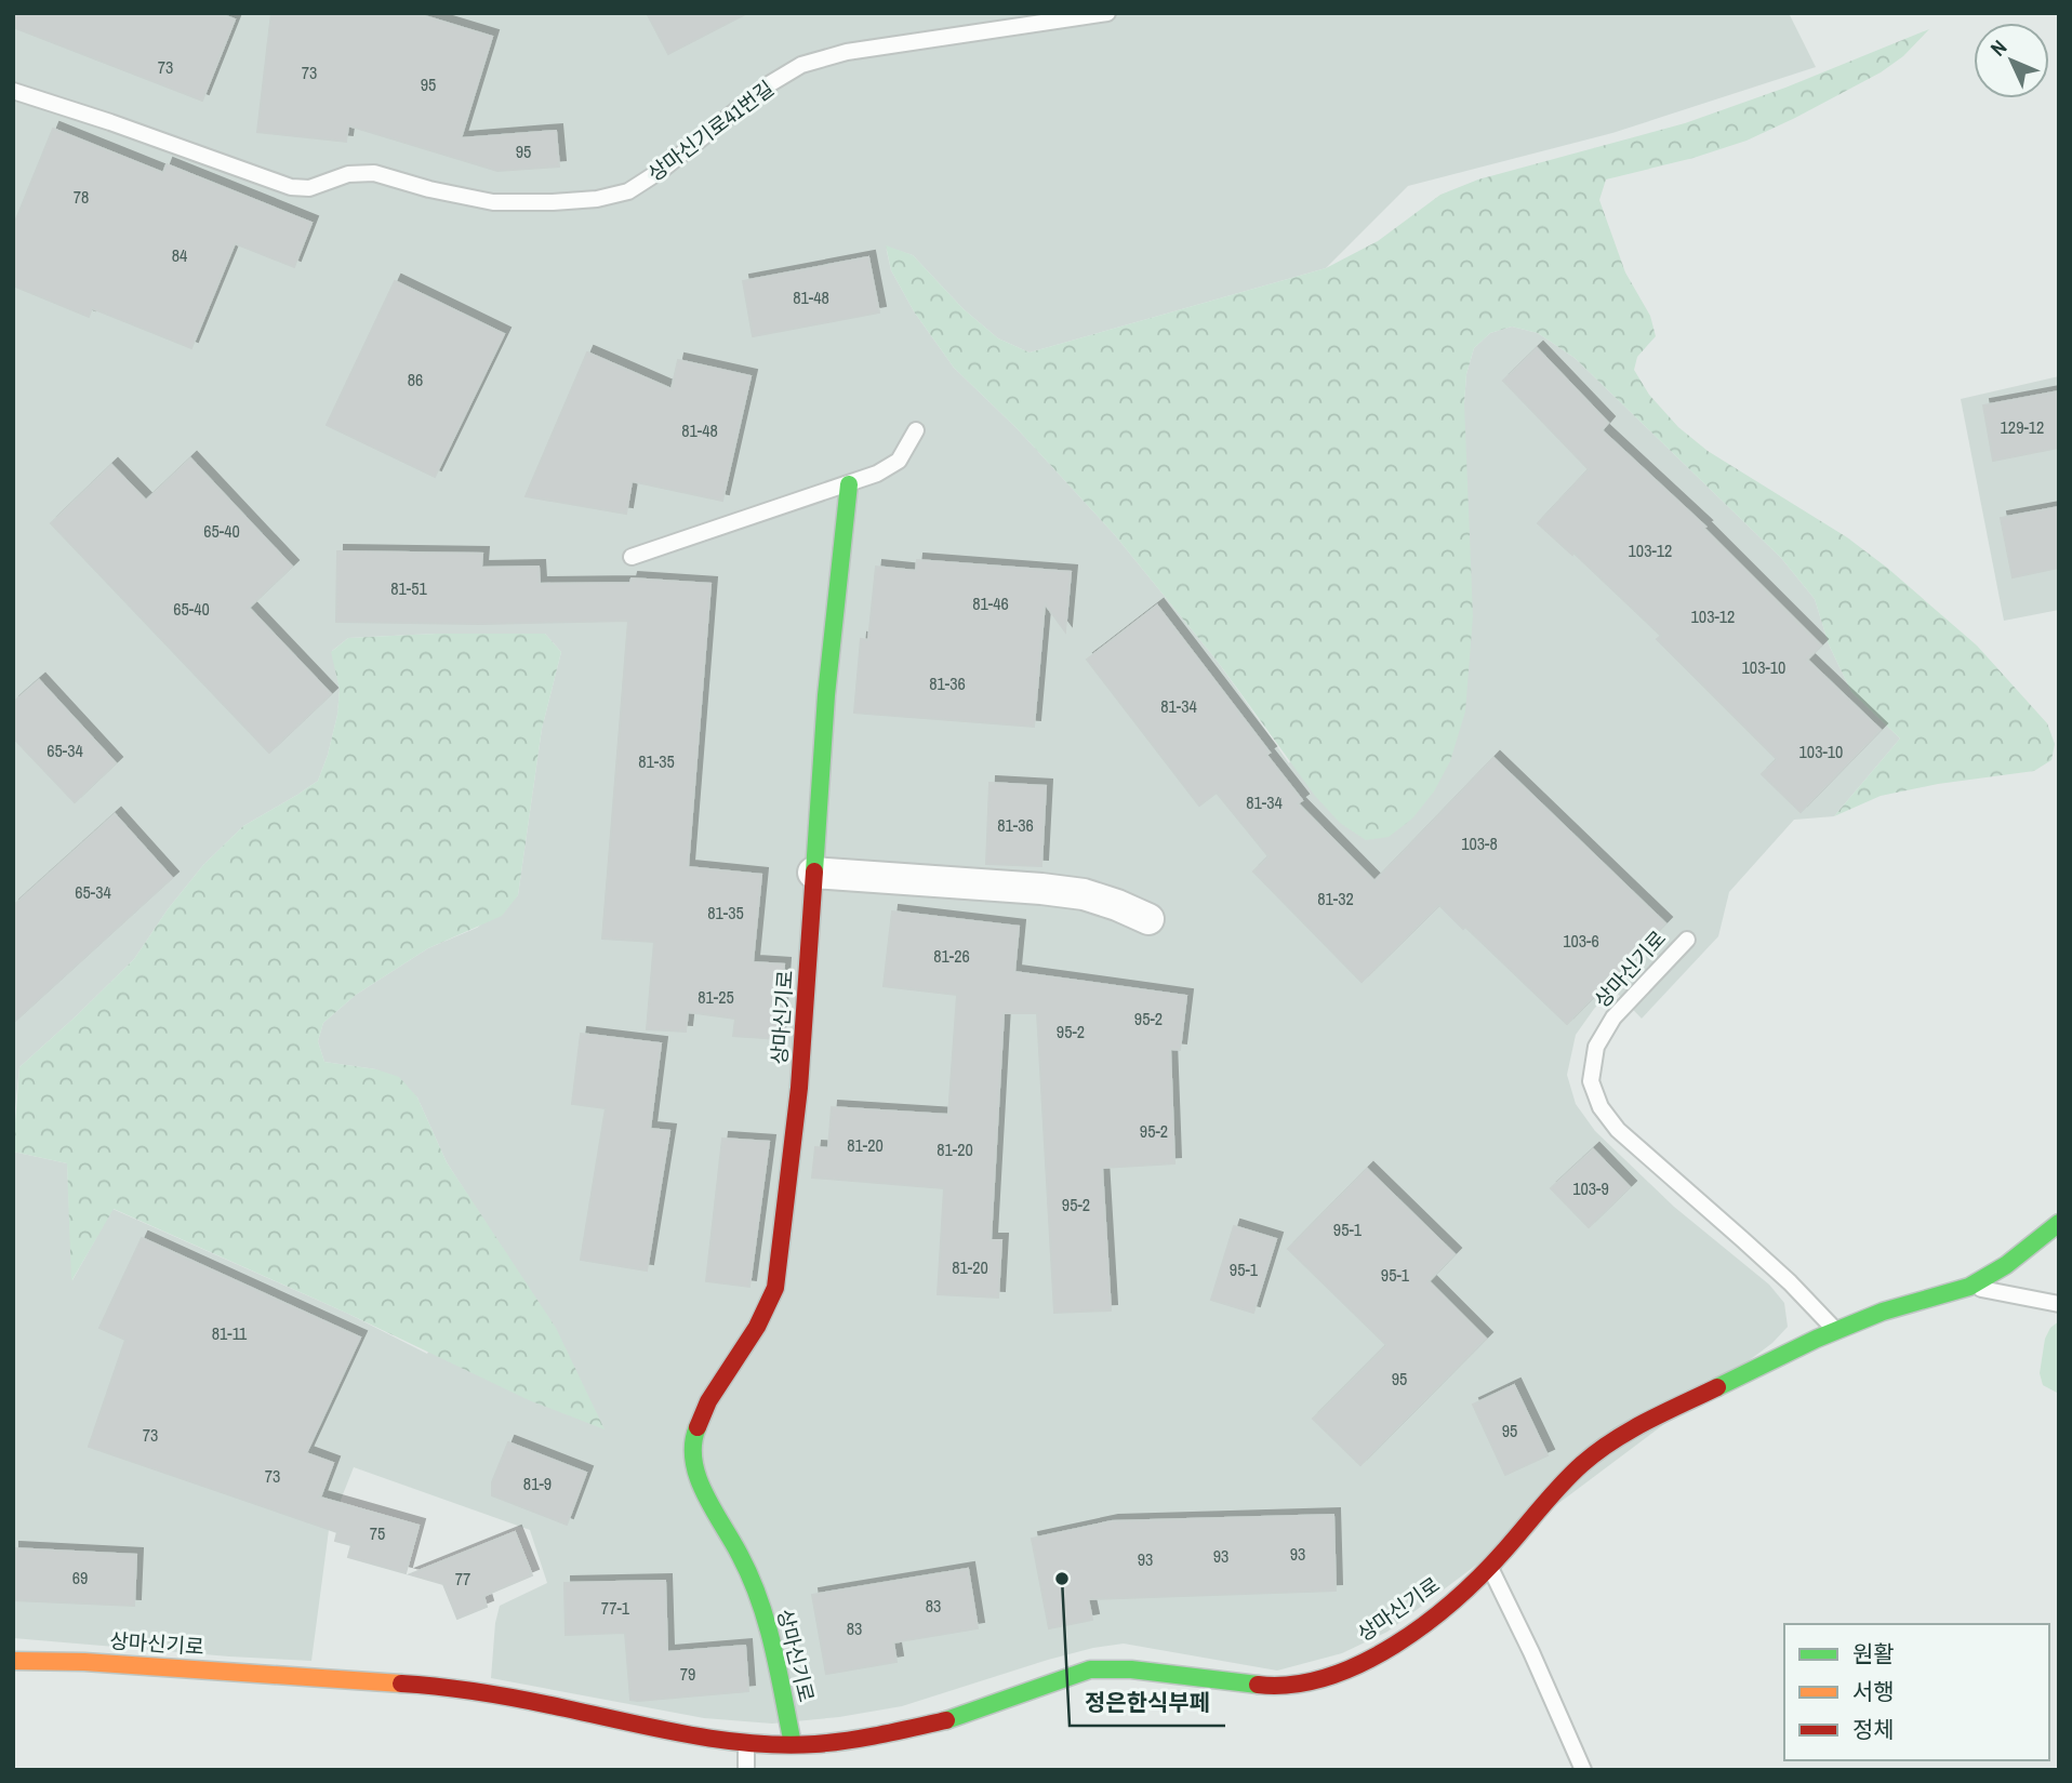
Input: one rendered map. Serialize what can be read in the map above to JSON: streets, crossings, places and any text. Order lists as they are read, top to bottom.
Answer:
{
  "streets": {
    "street": ["상마신기로"],
    "lane": ["상마신기로41번길"]
  },
  "places": ["정은한식부페"],
  "house_numbers": [
    "73",
    "73",
    "95",
    "95",
    "78",
    "84",
    "81-48",
    "86",
    "129-12",
    "81-48",
    "65-40",
    "103-12",
    "81-51",
    "81-46",
    "65-40",
    "103-12",
    "103-10",
    "81-36",
    "81-34",
    "65-34",
    "103-10",
    "81-35",
    "81-34",
    "81-36",
    "103-8",
    "65-34",
    "81-32",
    "81-35",
    "103-6",
    "81-26",
    "81-25",
    "95-2",
    "95-2",
    "95-2",
    "81-20",
    "81-20",
    "103-9",
    "95-2",
    "95-1",
    "81-20",
    "95-1",
    "95-1",
    "81-11",
    "95",
    "95",
    "73",
    "73",
    "81-9",
    "75",
    "93",
    "93",
    "93",
    "69",
    "77",
    "83",
    "77-1",
    "83",
    "79"
  ],
  "legend": ["원활", "서행", "정체"],
  "north": "top left"
}
